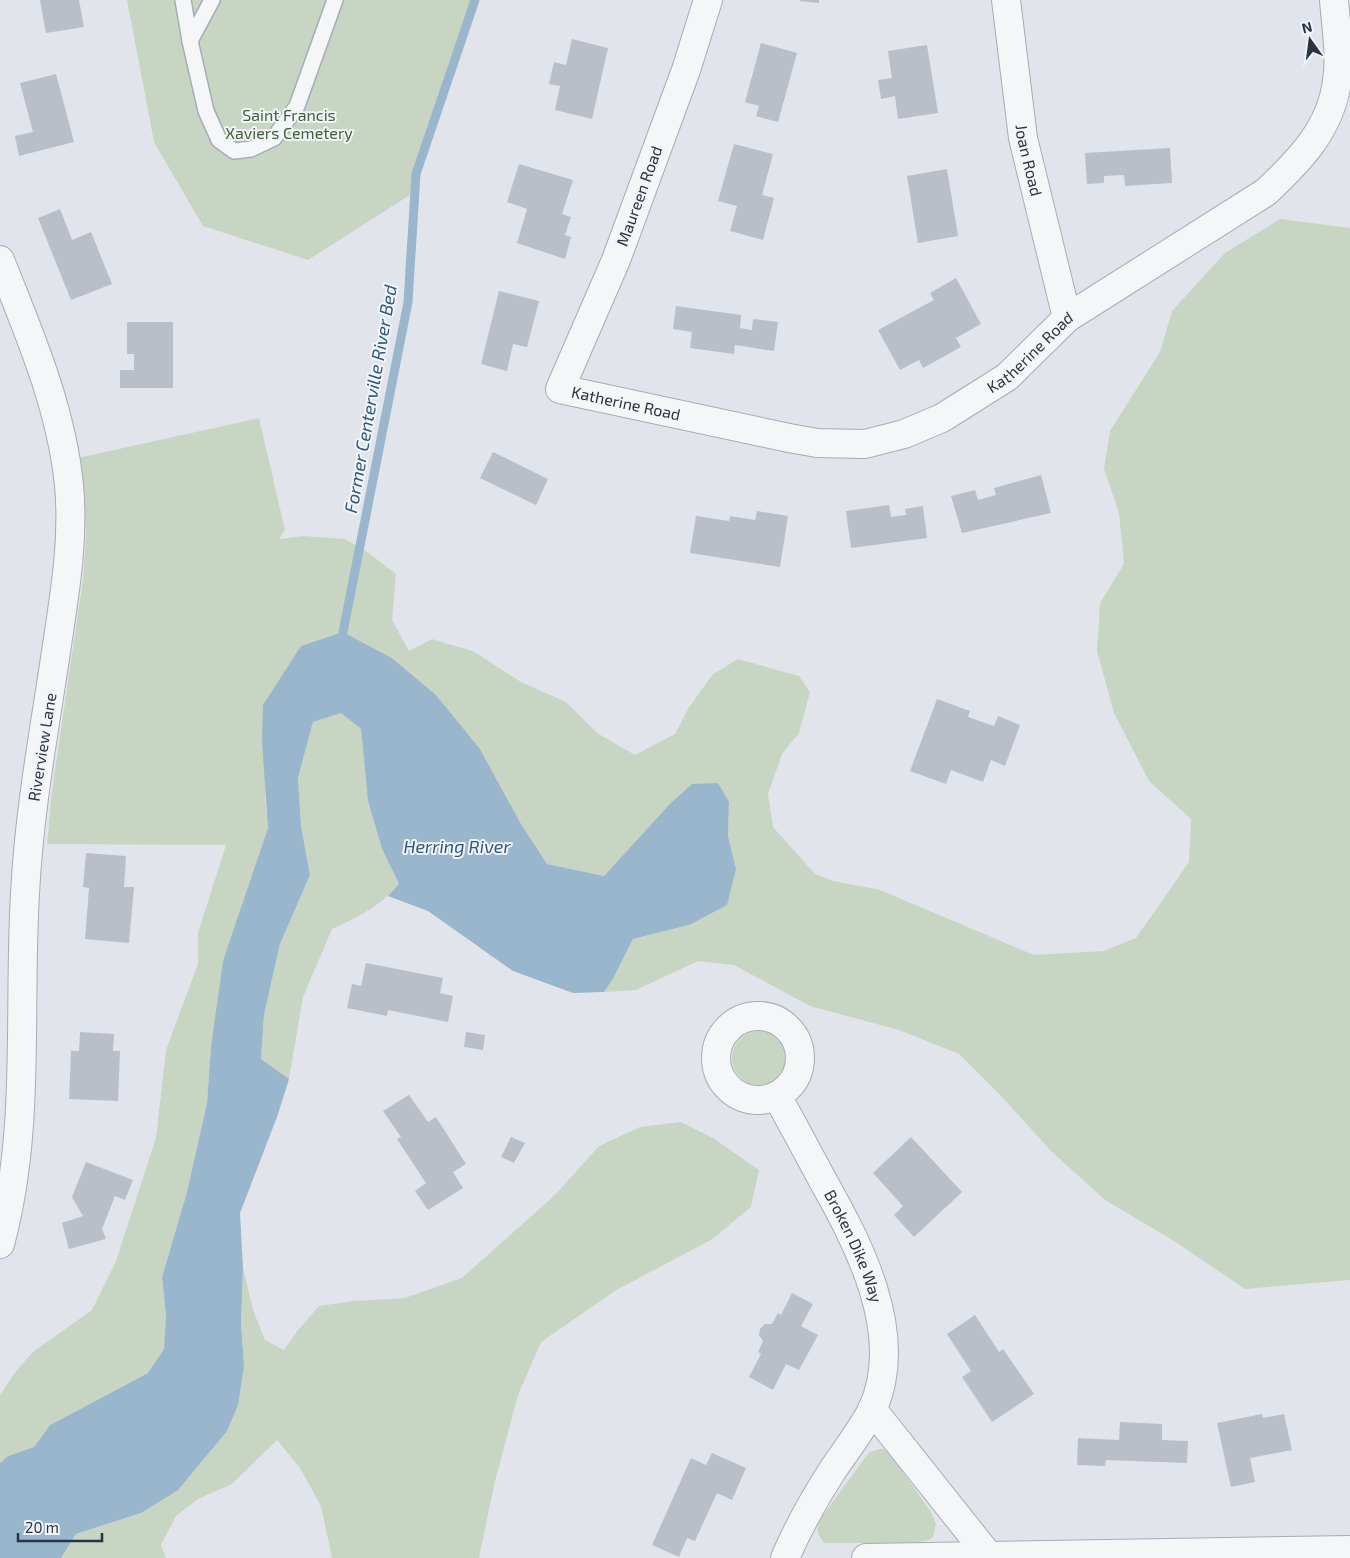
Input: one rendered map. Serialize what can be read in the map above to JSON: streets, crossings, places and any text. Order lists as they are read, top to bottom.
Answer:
{
  "streets": {
    "street": [
      "Joan Road",
      "Maureen Road",
      "Katherine Road",
      "Riverview Lane",
      "Broken Dike Way"
    ]
  },
  "crossings": [
    ["Joan Road", "Katherine Road"],
    ["Maureen Road", "Katherine Road"]
  ],
  "water": ["Former Centerville River Bed", "Herring River"],
  "parks": ["Saint Francis Xaviers Cemetery"],
  "scale_bar": "20 m",
  "north": "top"
}
